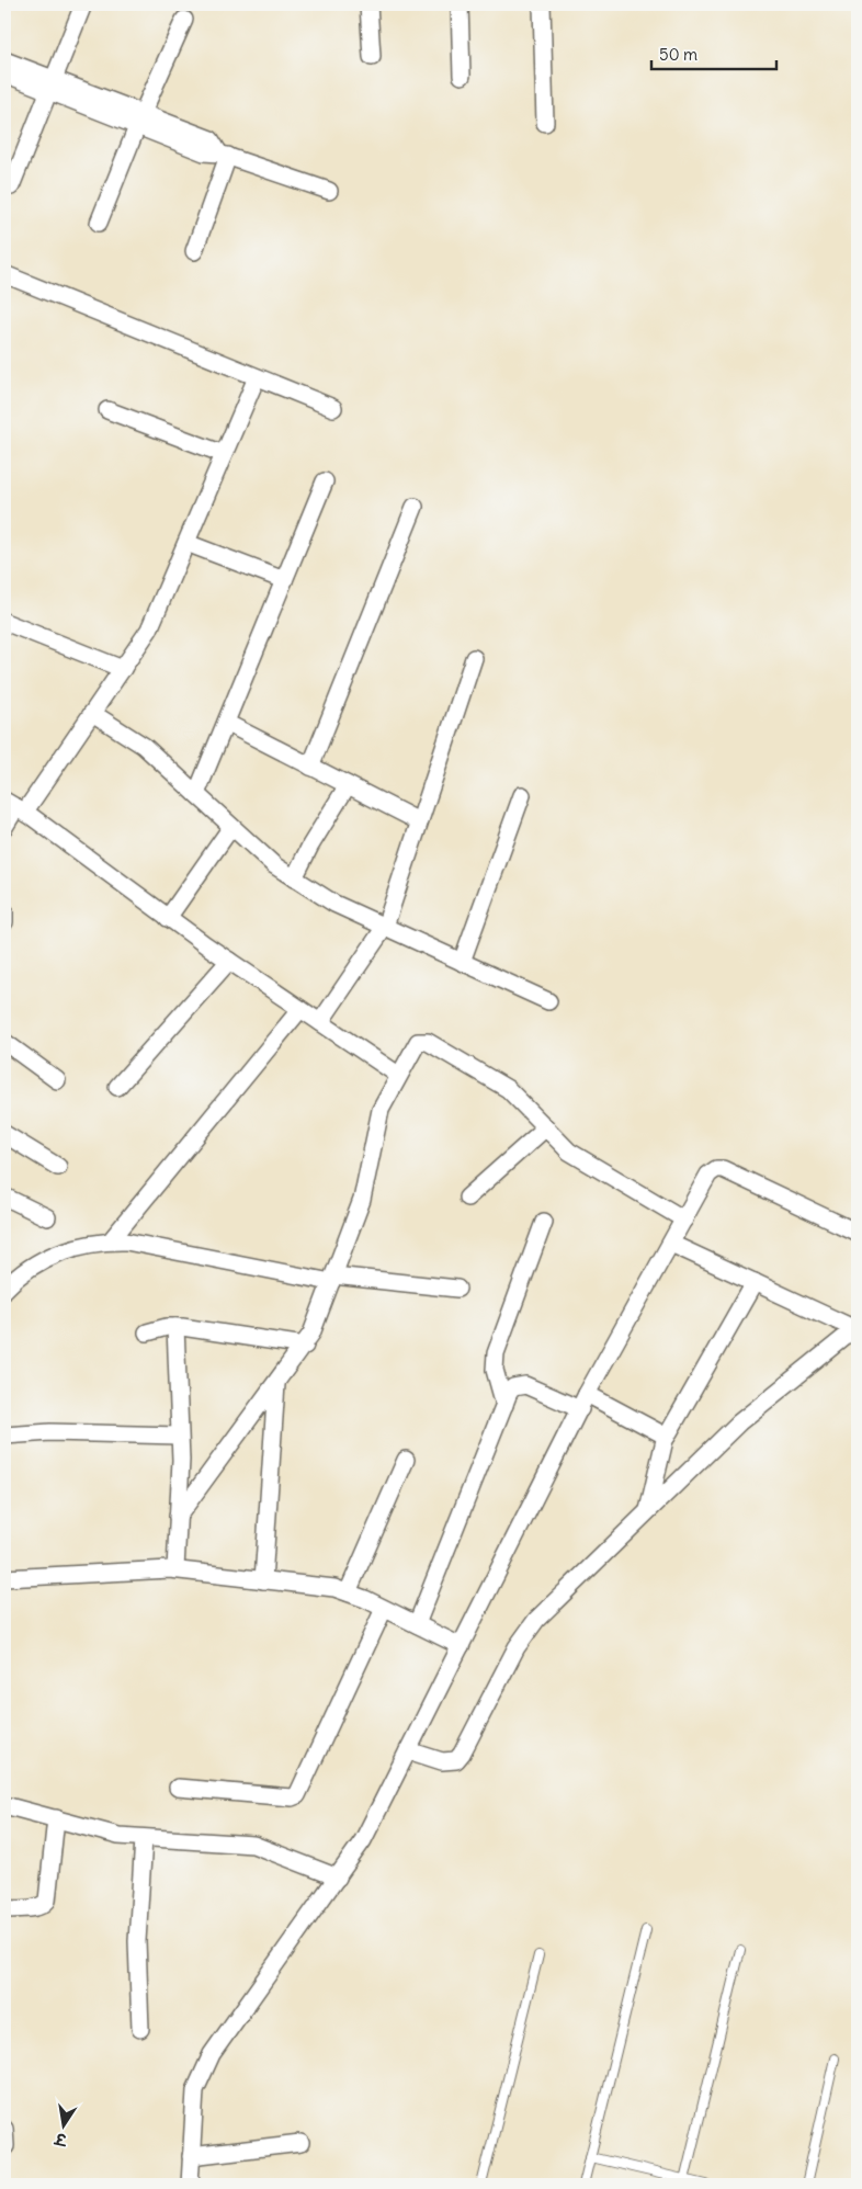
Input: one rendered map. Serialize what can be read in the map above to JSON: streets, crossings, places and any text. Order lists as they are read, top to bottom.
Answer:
{
  "scale_bar": "50 m",
  "north": "bottom"
}
